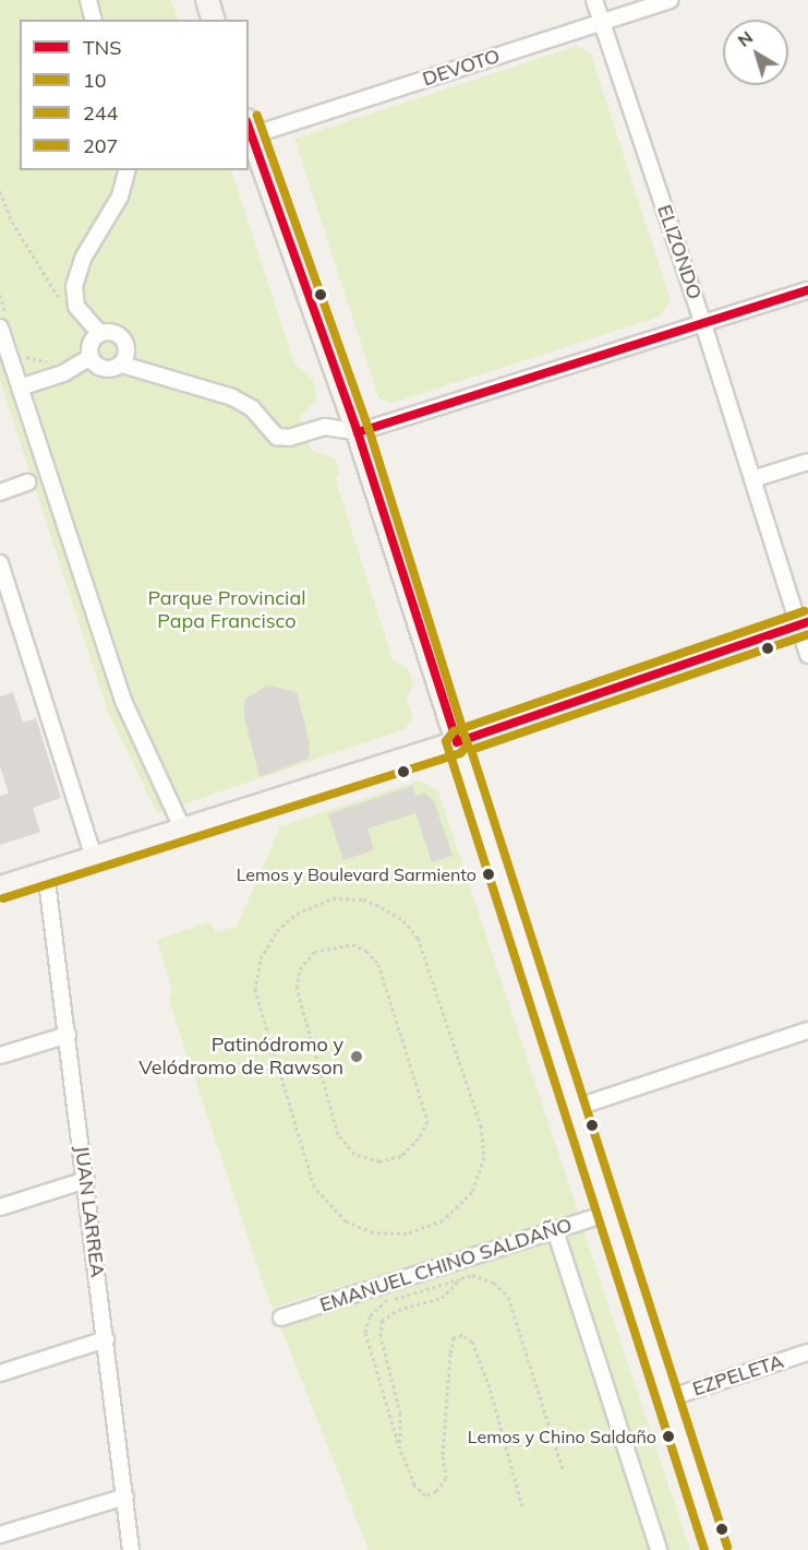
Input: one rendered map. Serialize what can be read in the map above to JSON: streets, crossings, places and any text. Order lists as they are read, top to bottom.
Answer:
{
  "streets": {
    "street": [
      "DEVOTO",
      "ELIZONDO",
      "JUAN LARREA",
      "EMANUEL CHINO SALDAÑO",
      "EZPELETA"
    ]
  },
  "crossings": [
    ["DEVOTO", "ELIZONDO"]
  ],
  "parks": ["Parque Provincial Papa Francisco"],
  "places": ["Lemos y Boulevard Sarmiento", "Patinódromo y Velódromo de Rawson", "Lemos y Chino Saldaño"],
  "lines": [
    "transit line 207",
    "transit line TNS",
    "transit line 244",
    "transit line 10"
  ],
  "legend": [
    "TNS",
    "10",
    "244",
    "207"
  ],
  "north": "top left"
}
